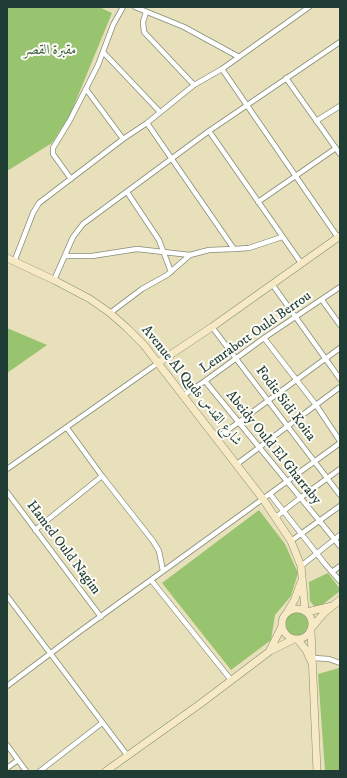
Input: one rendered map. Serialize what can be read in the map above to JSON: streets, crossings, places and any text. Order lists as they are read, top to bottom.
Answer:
{
  "streets": {
    "street": [
      "Lemrabott Ould Berrou",
      "Avenue Al Quds شارع القدس",
      "Fodie Sidi Koita",
      "Abeidy Ould El Gharraby",
      "Hamed Ould Nagim"
    ]
  },
  "crossings": [
    ["Lemrabott Ould Berrou", "Avenue Al Quds شارع القدس"],
    ["Lemrabott Ould Berrou", "Fodie Sidi Koita"],
    ["Lemrabott Ould Berrou", "Abeidy Ould El Gharraby"]
  ],
  "parks": ["مقبرة القصر"]
}
